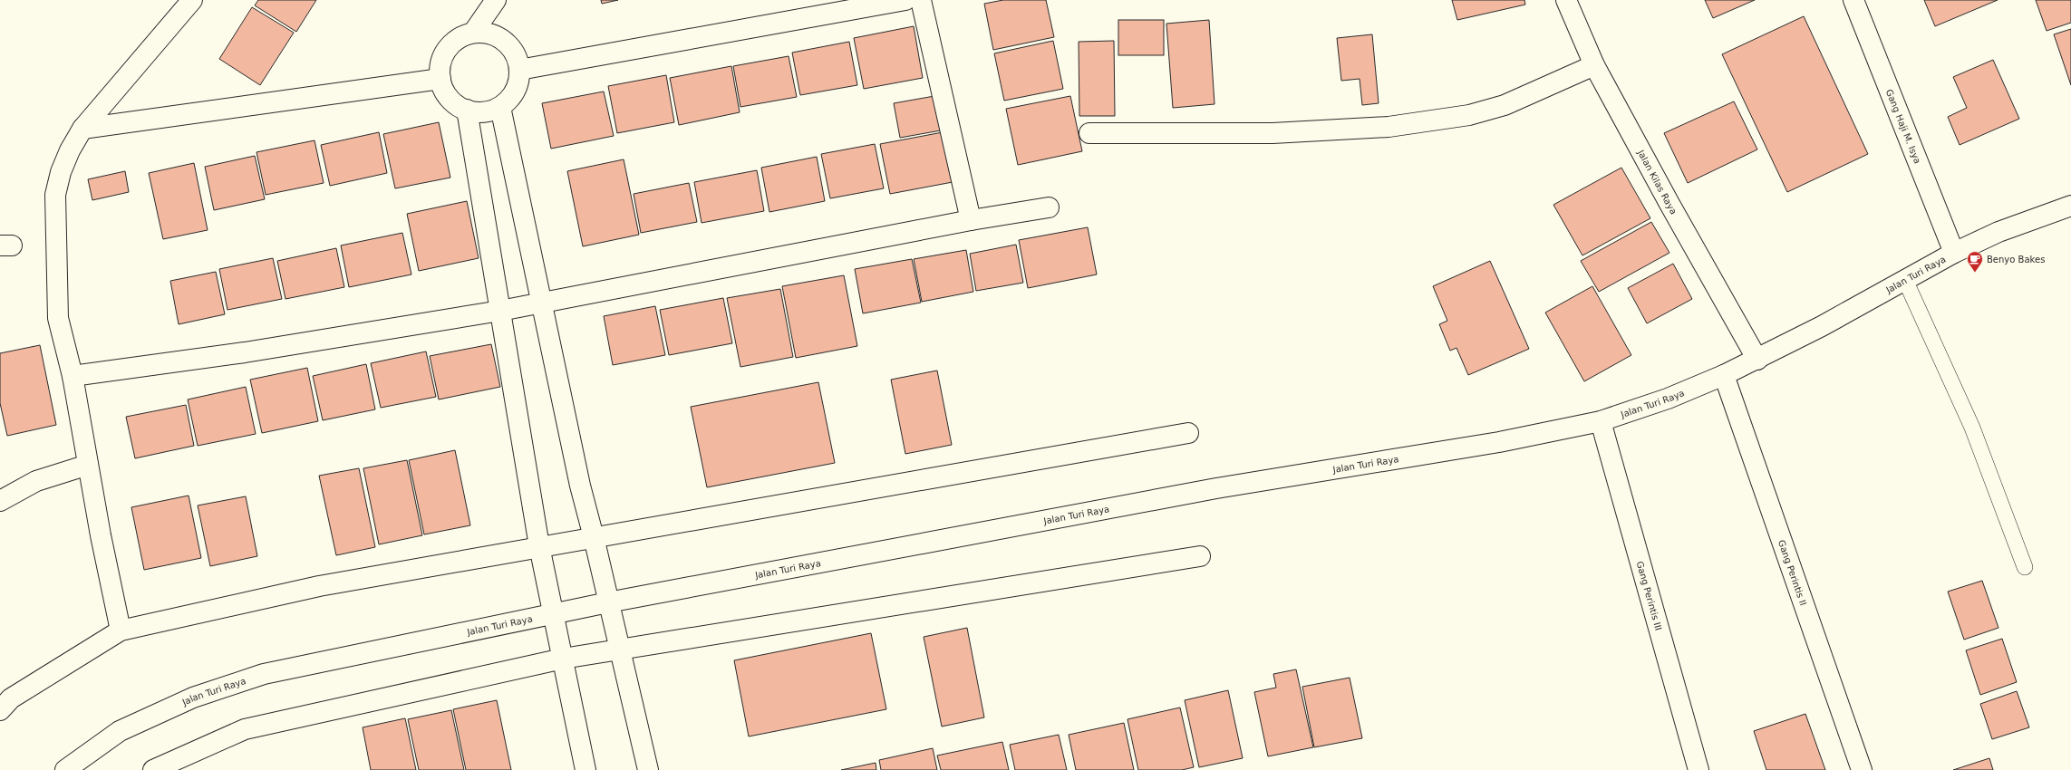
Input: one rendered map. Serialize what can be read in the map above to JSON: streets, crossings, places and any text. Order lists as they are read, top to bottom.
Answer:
{
  "streets": {
    "street": [
      "Gang Haji M. Isya",
      "Jalan Kilas Raya",
      "Jalan Turi Raya",
      "Gang Perintis II",
      "Gang Perintis III"
    ]
  },
  "crossings": [
    ["Gang Haji M. Isya", "Jalan Turi Raya"],
    ["Jalan Kilas Raya", "Jalan Turi Raya"],
    ["Jalan Turi Raya", "Gang Perintis II"],
    ["Jalan Turi Raya", "Gang Perintis III"]
  ],
  "places": {
    "cafe": ["Benyo Bakes"]
  }
}
